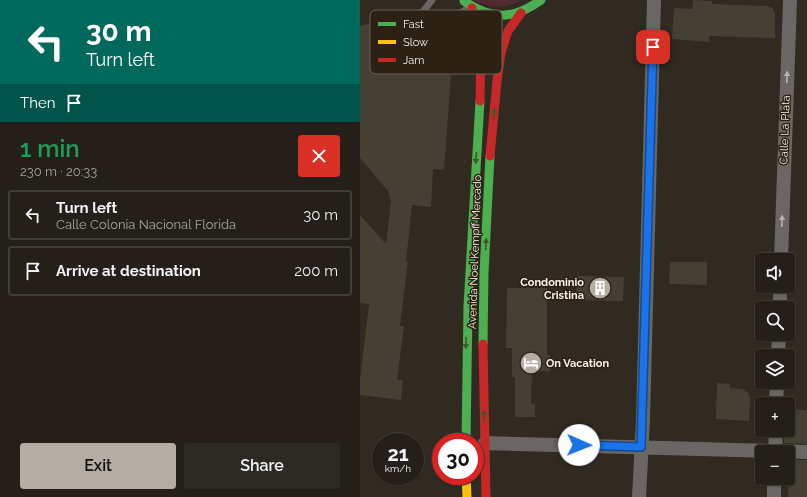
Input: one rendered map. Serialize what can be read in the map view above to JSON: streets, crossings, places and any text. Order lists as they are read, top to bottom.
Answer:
{
  "streets": {
    "main road": ["Avenida Noel Kempff Mercado"],
    "street": ["Calle La Plata"]
  },
  "one_way": ["Calle La Plata"],
  "places": {
    "building": ["Condominio Cristina"],
    "hotel": ["On Vacation"]
  },
  "legend": ["Fast", "Slow", "Jam"],
  "page": {
    "turn": ["30 m", "Turn left"],
    "then": "Then",
    "heading": ["1 min", "230 m · 20:33"],
    "list": [
      {
        "name": "Turn left",
        "note": "Calle Colonia Nacional Florida",
        "value": "30 m"
      },
      {
        "name": "Arrive at destination",
        "value": "200 m"
      }
    ],
    "map_buttons": ["+", "−"],
    "speed": "21 km/h",
    "limit": "30",
    "buttons": ["Exit", "Share"]
  }
}
